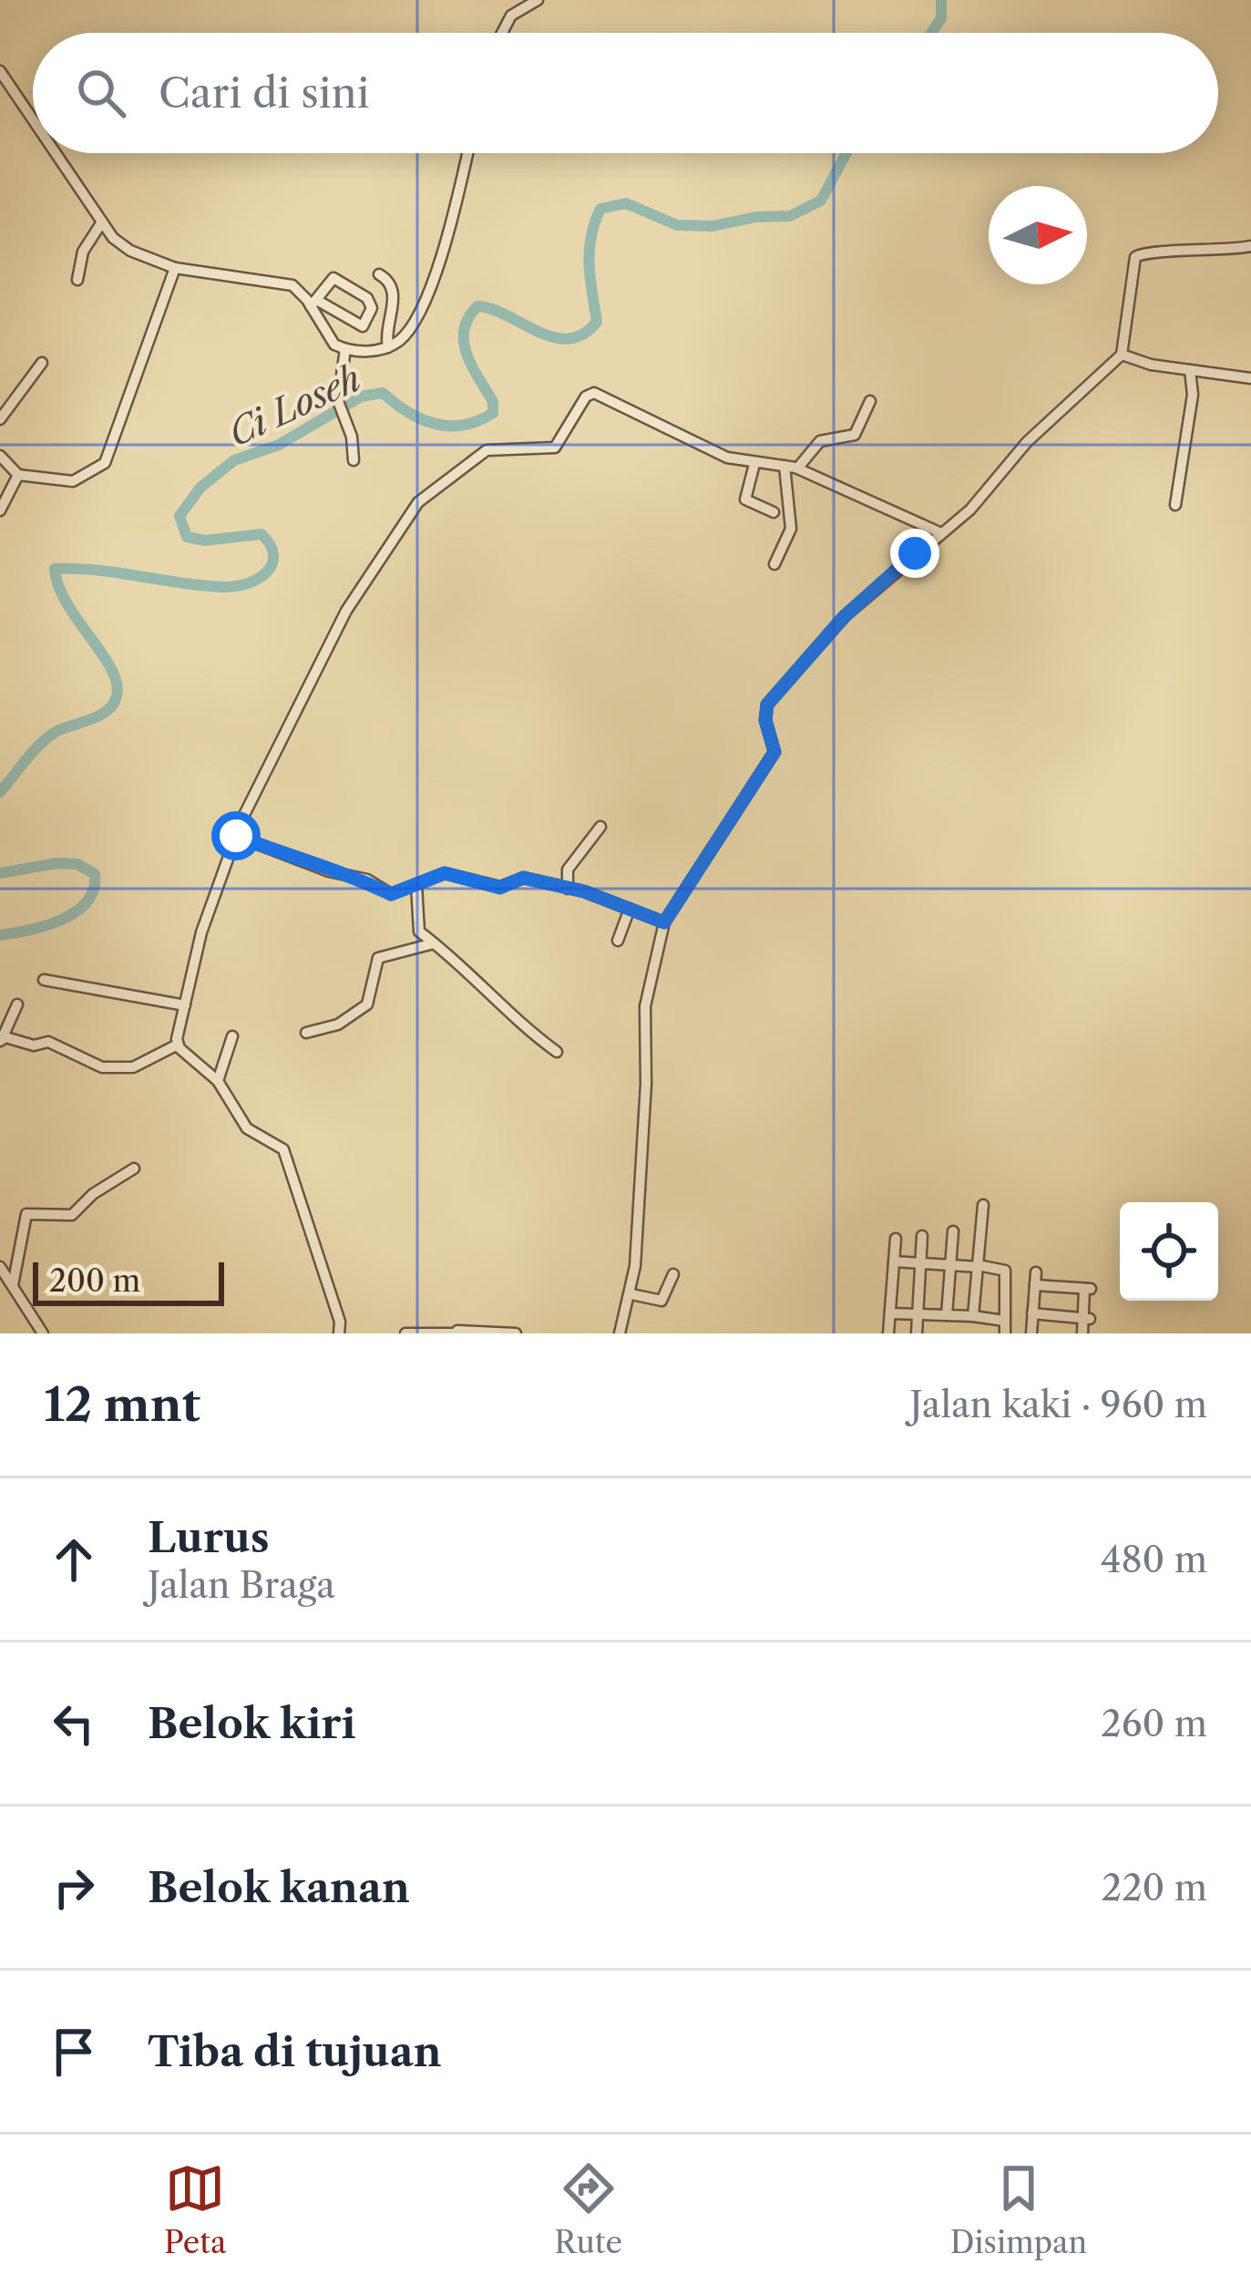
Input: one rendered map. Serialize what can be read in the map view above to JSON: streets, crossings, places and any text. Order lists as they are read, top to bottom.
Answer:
{
  "water": ["Ci Loseh"],
  "scale_bar": "200 m",
  "north": "right",
  "page": {
    "search": "Cari di sini",
    "scale": "200 m",
    "heading": ["12 mnt", "Jalan kaki · 960 m"],
    "list": [
      ["Lurus", "Jalan Braga", "480 m"],
      ["Belok kiri", "260 m"],
      ["Belok kanan", "220 m"],
      "Tiba di tujuan"
    ],
    "nav": ["Peta", "Rute", "Disimpan"]
  }
}
